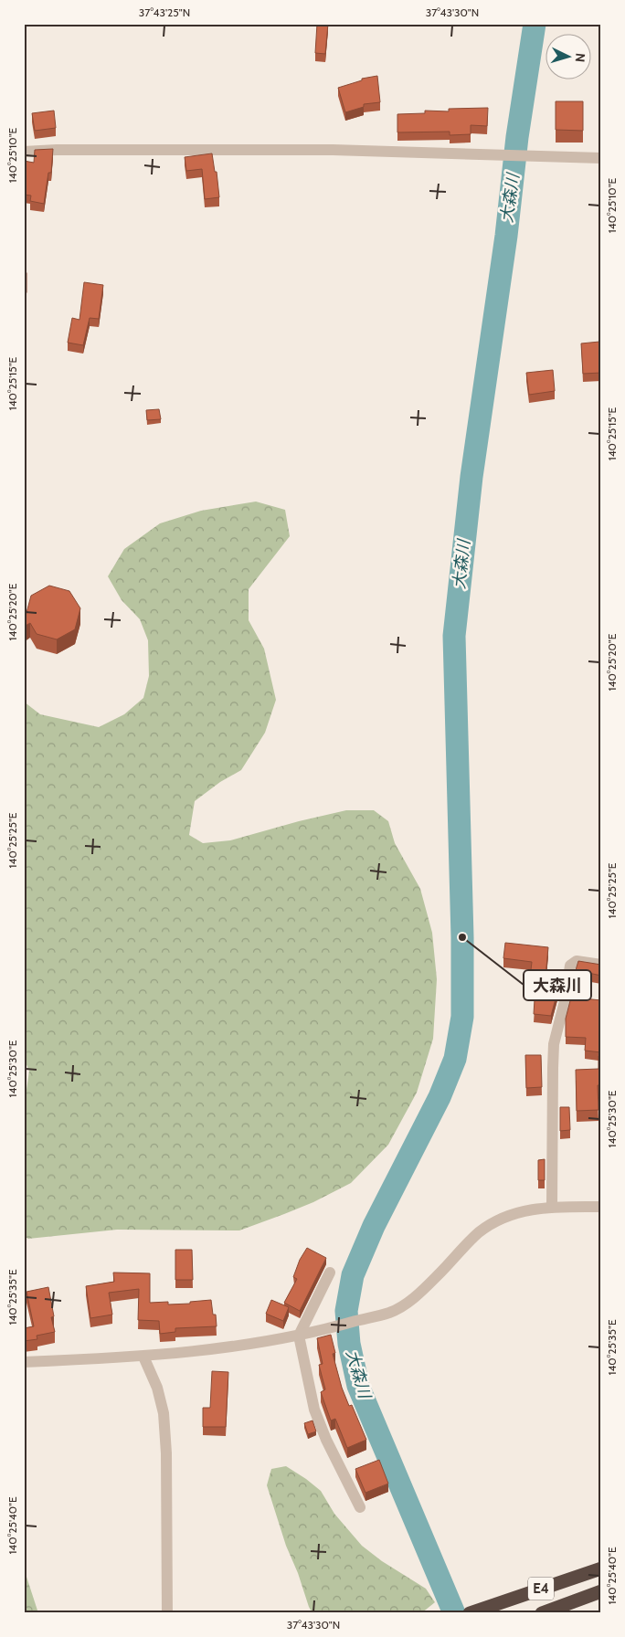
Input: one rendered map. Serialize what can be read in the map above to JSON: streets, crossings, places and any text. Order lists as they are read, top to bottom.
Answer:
{
  "streets": {
    "highway": ["E4"]
  },
  "water": ["大森川"],
  "places": ["大森川"],
  "north": "right",
  "coordinates": [
    "37°43'25\"N",
    "37°43'30\"N",
    "140°25'10\"E",
    "140°25'15\"E",
    "140°25'20\"E",
    "140°25'25\"E",
    "140°25'30\"E",
    "140°25'35\"E",
    "140°25'40\"E"
  ]
}
